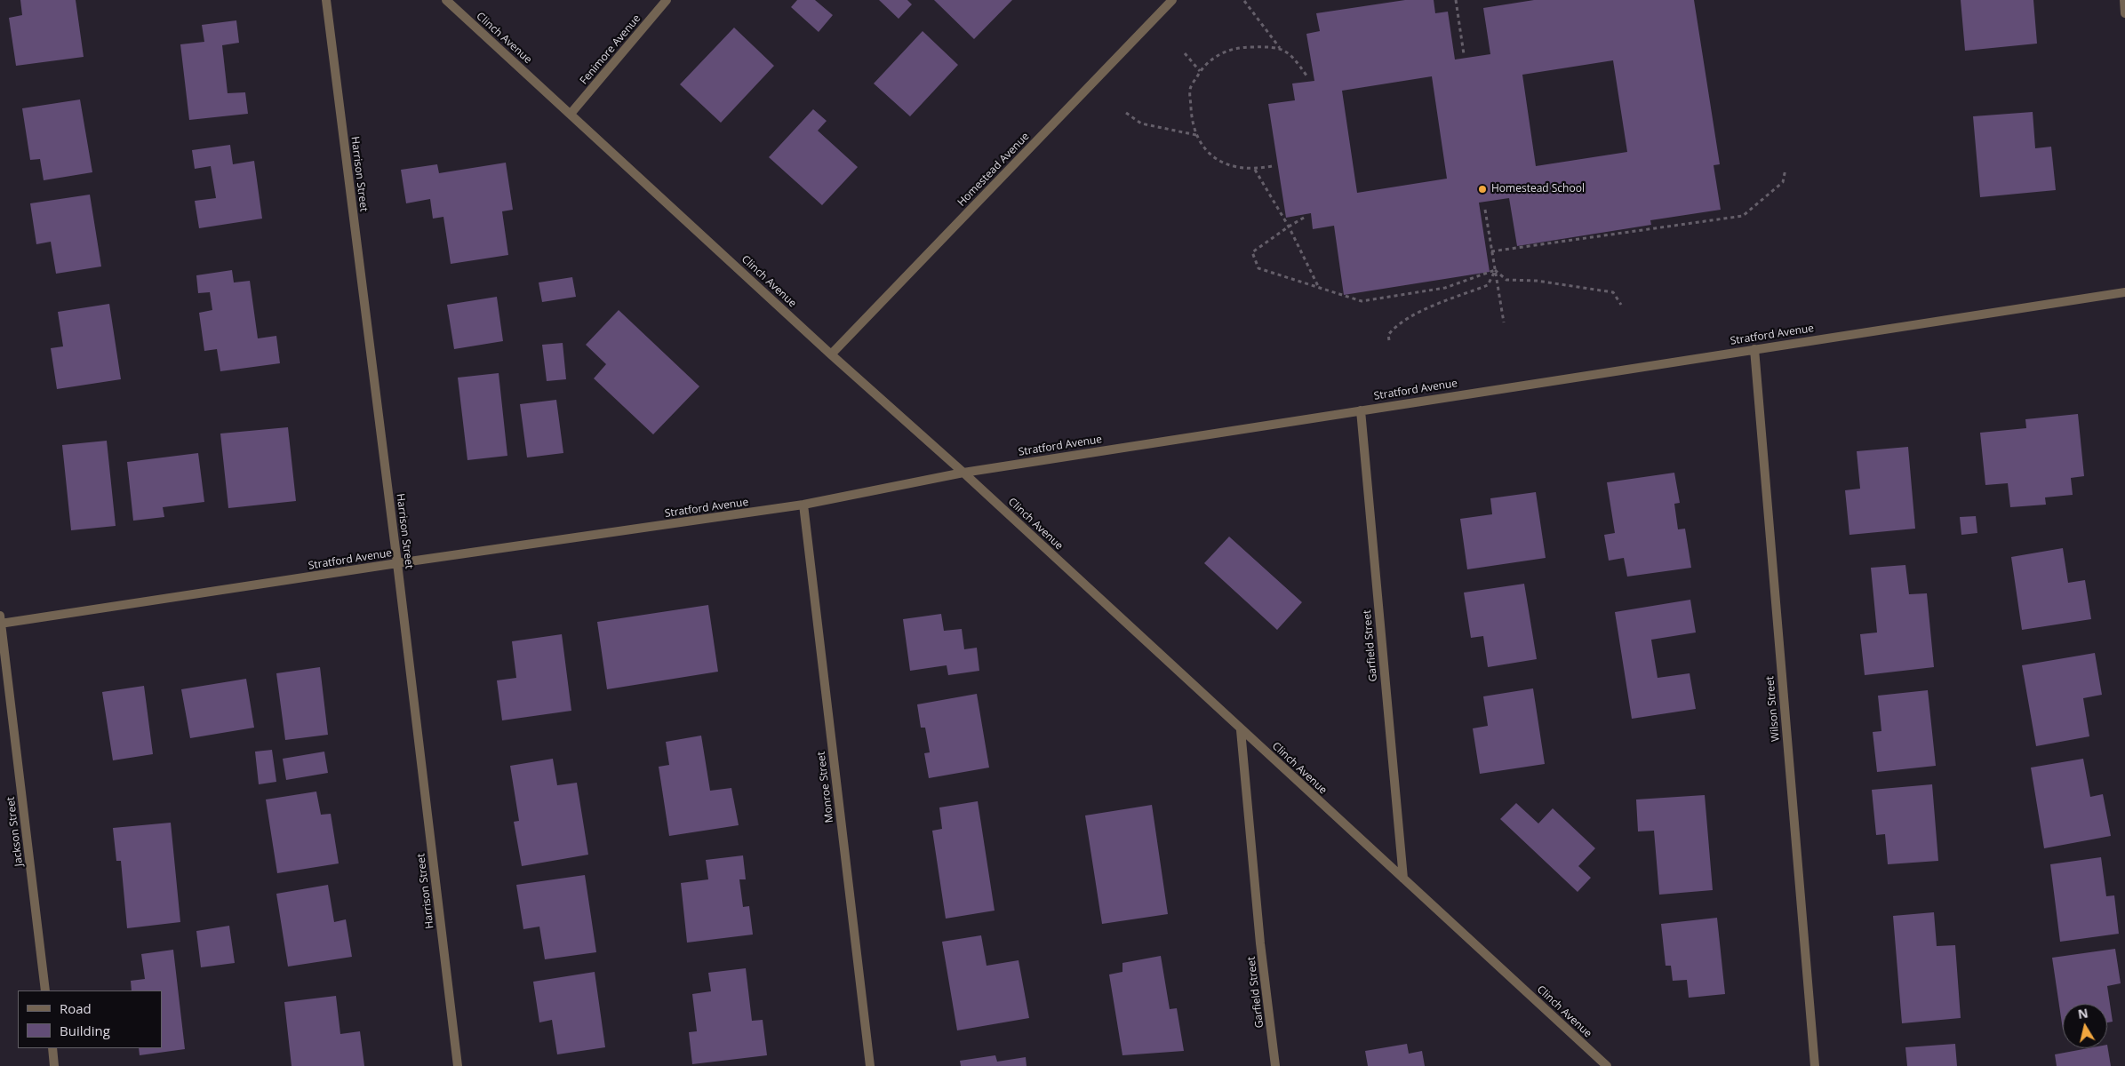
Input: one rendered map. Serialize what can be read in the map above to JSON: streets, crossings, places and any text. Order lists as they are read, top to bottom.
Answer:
{
  "streets": {
    "street": [
      "Clinch Avenue",
      "Fenimore Avenue",
      "Homestead Avenue",
      "Harrison Street",
      "Stratford Avenue",
      "Garfield Street",
      "Wilson Street",
      "Monroe Street",
      "Jackson Street"
    ]
  },
  "crossings": [
    ["Clinch Avenue", "Fenimore Avenue"],
    ["Clinch Avenue", "Homestead Avenue"],
    ["Clinch Avenue", "Stratford Avenue"],
    ["Clinch Avenue", "Garfield Street"],
    ["Harrison Street", "Stratford Avenue"],
    ["Stratford Avenue", "Garfield Street"],
    ["Stratford Avenue", "Wilson Street"],
    ["Stratford Avenue", "Monroe Street"],
    ["Stratford Avenue", "Jackson Street"]
  ],
  "places": ["Homestead School"],
  "legend": ["Road", "Building"],
  "north": "top"
}
